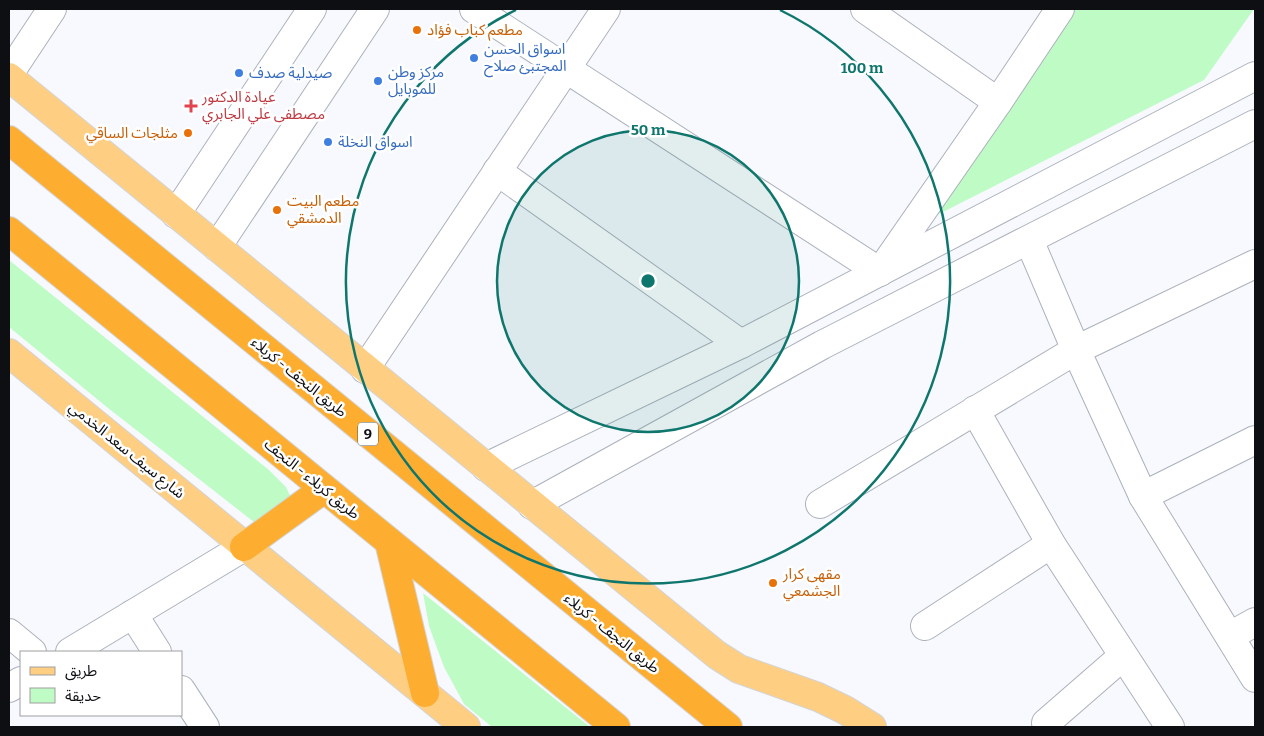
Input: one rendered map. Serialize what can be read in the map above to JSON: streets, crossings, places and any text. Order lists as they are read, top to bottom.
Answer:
{
  "streets": {
    "highway": ["طريق النجف - كربلاء", "9", "طريق كربلاء - النجف"],
    "main road": ["شارع سيف سعد الخدمي"]
  },
  "places": {
    "other": [
      "مطعم كباب فؤاد",
      "اسواق الحسن المجتبئ صلاح",
      "صيدلية صدف",
      "مركز وطن للموبايل",
      "مثلجات الساقي",
      "اسواق النخلة",
      "مطعم البيت الدمشقي",
      "مقهى كرار الجشمعي"
    ],
    "health": ["عيادة الدكتور مصطفى علي الجابري"]
  },
  "legend": ["طريق", "حديقة"],
  "rings": ["100 m", "50 m"]
}
